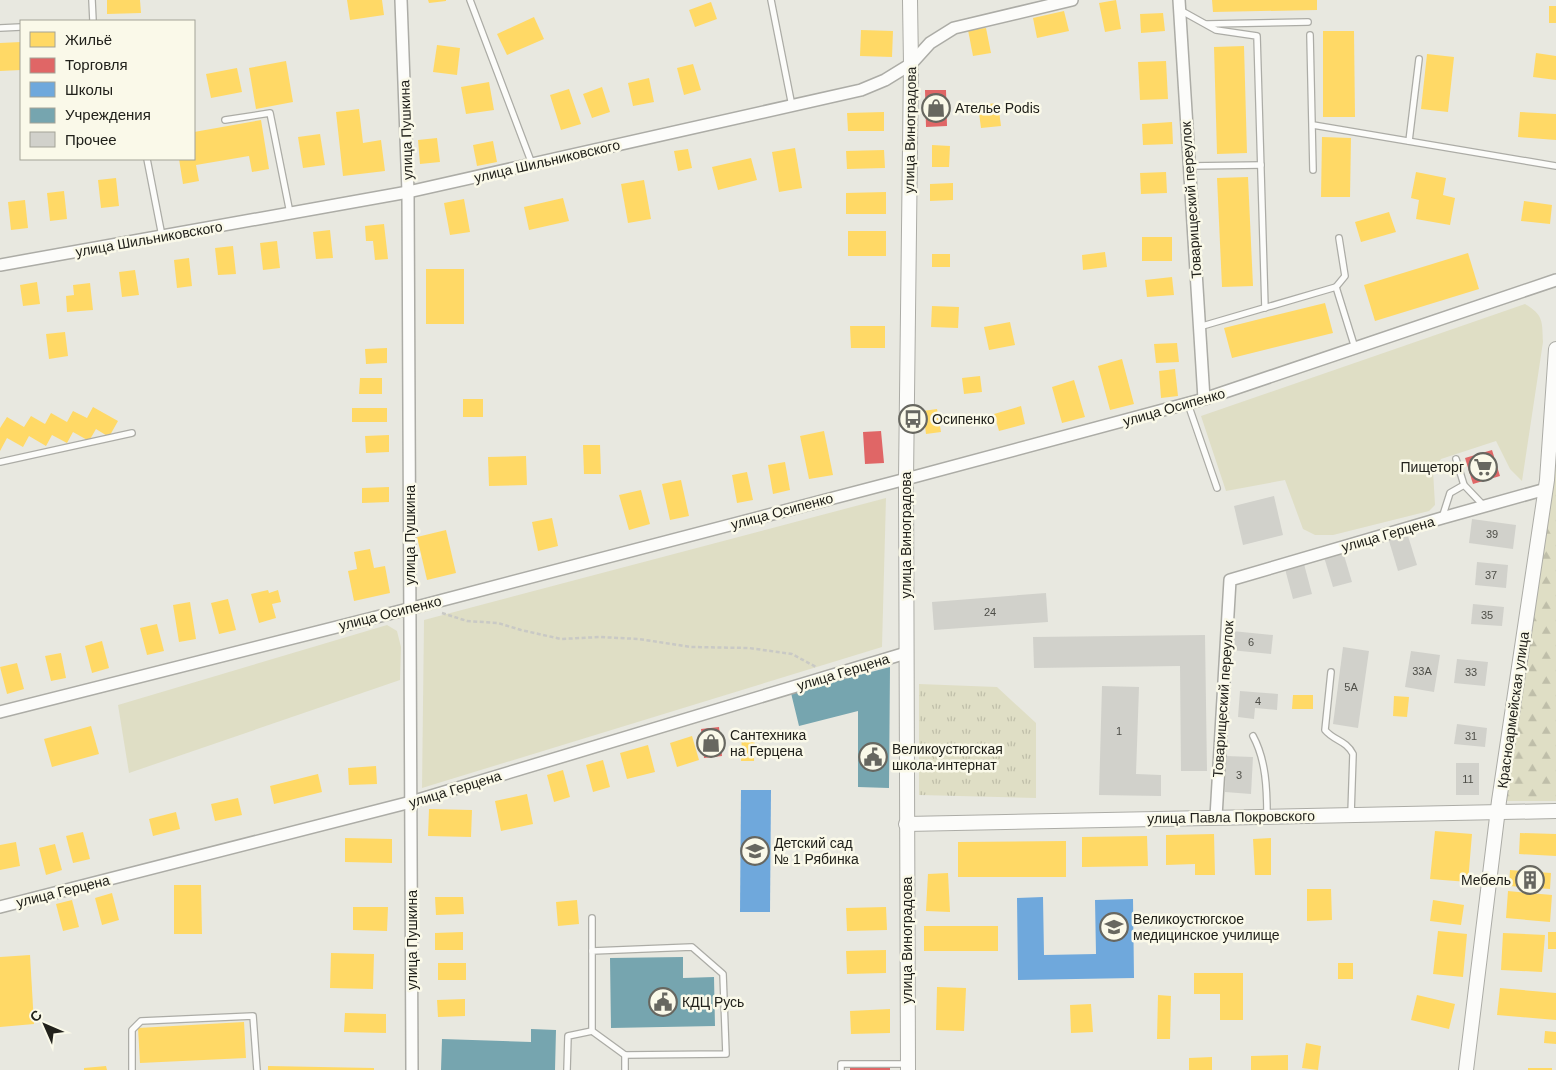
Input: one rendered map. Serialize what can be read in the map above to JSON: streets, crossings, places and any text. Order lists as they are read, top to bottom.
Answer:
{
  "streets": {
    "street": [
      "улица Пушкина",
      "улица Виноградова",
      "улица Шильниковского",
      "Товарищеский переулок",
      "улица Осипенко",
      "улица Герцена",
      "Красноармейская улица",
      "улица Павла Покровского"
    ]
  },
  "crossings": [
    ["улица Пушкина", "улица Шильниковского"],
    ["улица Пушкина", "улица Осипенко"],
    ["улица Пушкина", "улица Герцена"],
    ["улица Виноградова", "улица Шильниковского"],
    ["улица Виноградова", "улица Осипенко"],
    ["улица Виноградова", "улица Герцена"],
    ["улица Виноградова", "улица Павла Покровского"],
    ["Товарищеский переулок", "улица Осипенко"],
    ["Товарищеский переулок", "улица Герцена"],
    ["Товарищеский переулок", "улица Павла Покровского"],
    ["улица Герцена", "Красноармейская улица"],
    ["Красноармейская улица", "улица Павла Покровского"]
  ],
  "places": {
    "shop": ["Ателье Podis", "Сантехника на Герцена"],
    "bus stop": ["Осипенко"],
    "supermarket": ["Пищеторг"],
    "public building": ["Великоустюгская школа-интернат", "КДЦ Русь"],
    "school or university": ["Детский сад № 1 Рябинка", "Великоустюгское медицинское училище"],
    "building": ["Мебель"]
  },
  "house_numbers": [
    "39",
    "37",
    "24",
    "35",
    "6",
    "33А",
    "33",
    "5А",
    "4",
    "1",
    "31",
    "3",
    "11"
  ],
  "legend": [
    "Жильё",
    "Торговля",
    "Школы",
    "Учреждения",
    "Прочее"
  ],
  "north": "top left"
}
